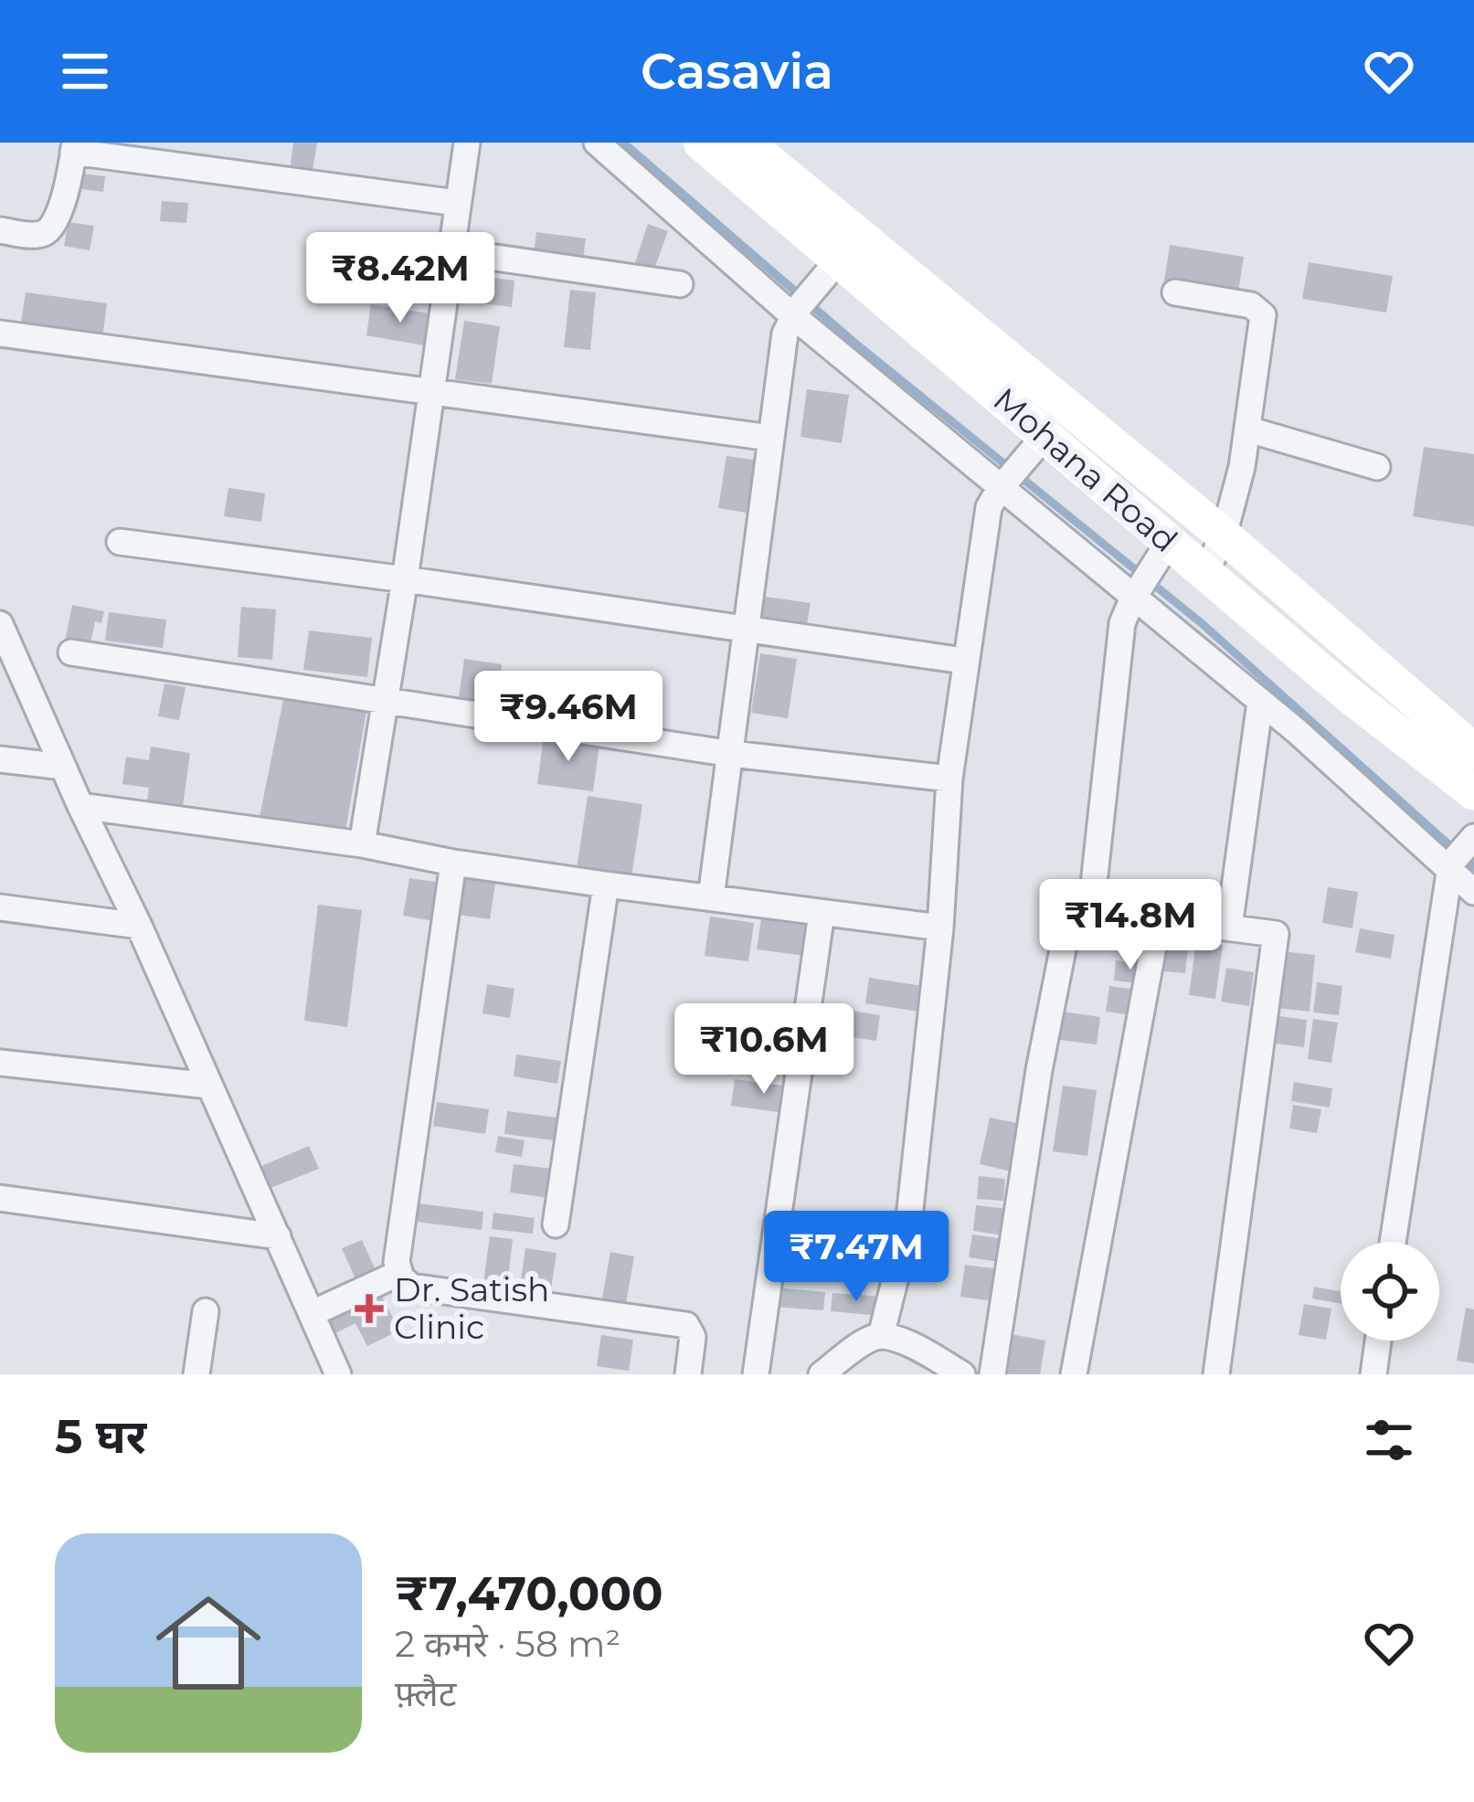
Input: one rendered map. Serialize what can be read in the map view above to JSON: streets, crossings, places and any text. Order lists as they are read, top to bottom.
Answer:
{
  "streets": {
    "street": ["Mohana Road"]
  },
  "places": {
    "health": ["Dr. Satish Clinic"]
  },
  "page": {
    "header": "Casavia",
    "price": [
      "₹8.42M",
      "₹9.46M",
      "₹14.8M",
      "₹10.6M",
      "₹7.47M"
    ],
    "heading": "5 घर",
    "list": [
      {
        "name": "₹7,470,000",
        "note": "2 कमरे · 58 m² · फ़्लैट"
      }
    ]
  }
}
